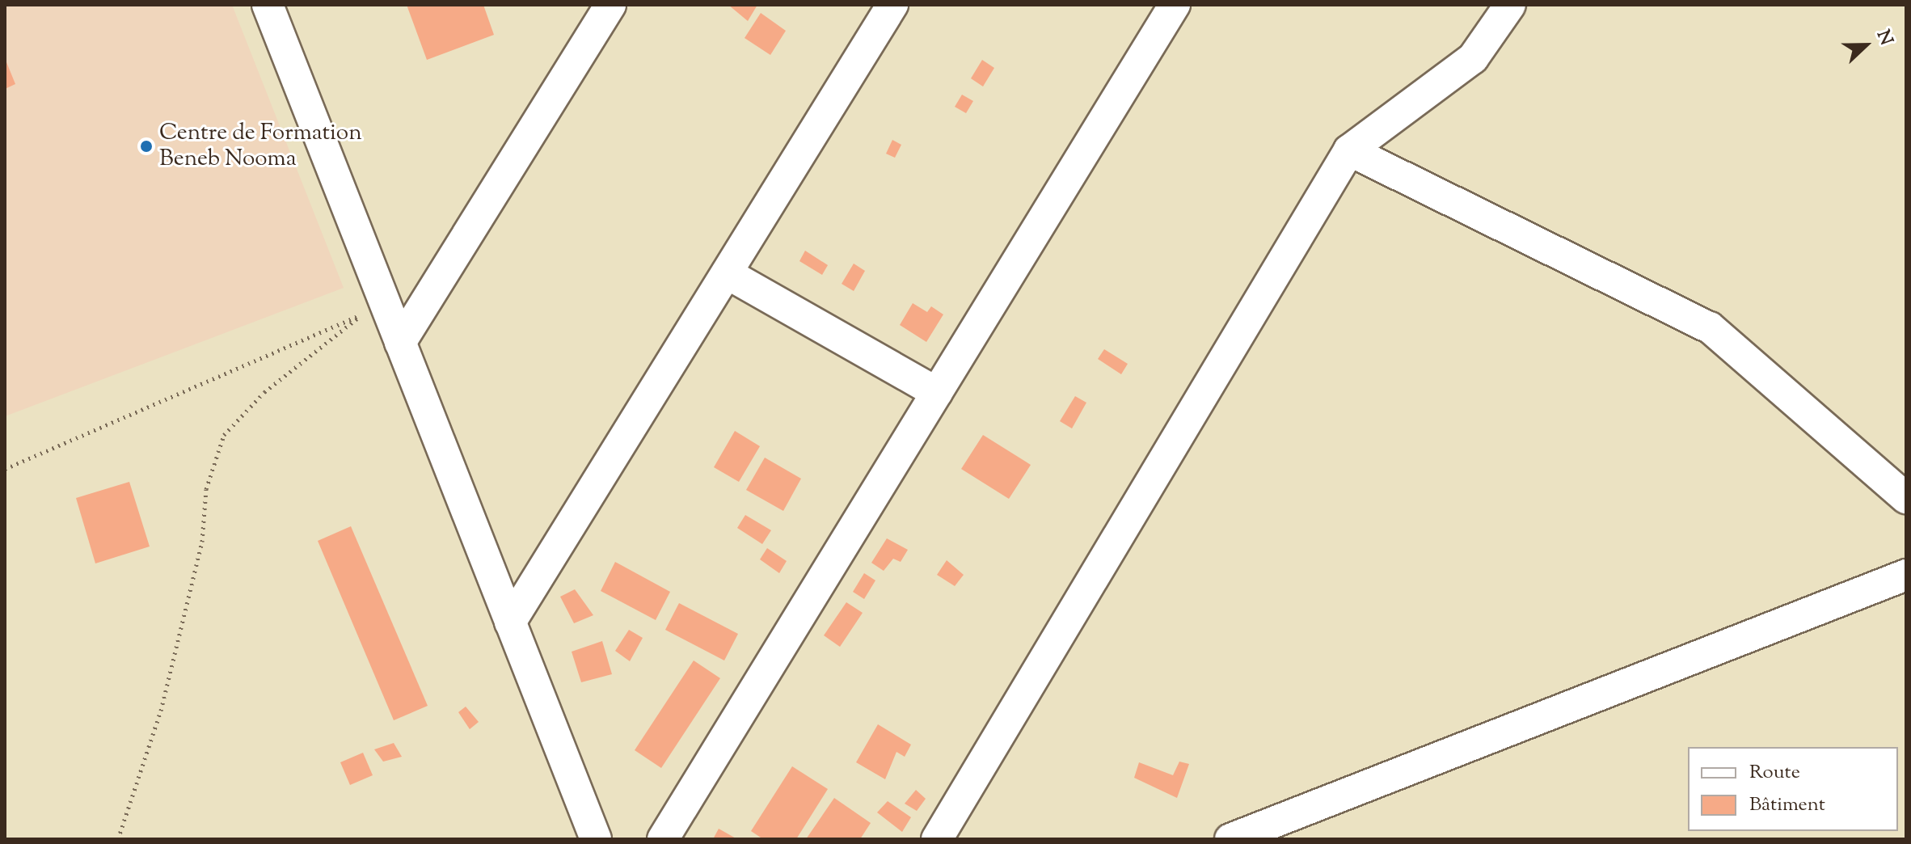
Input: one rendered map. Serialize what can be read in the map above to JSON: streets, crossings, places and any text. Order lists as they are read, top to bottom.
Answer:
{
  "places": ["Centre de Formation Beneb Nooma"],
  "legend": ["Route", "Bâtiment"],
  "north": "right"
}
